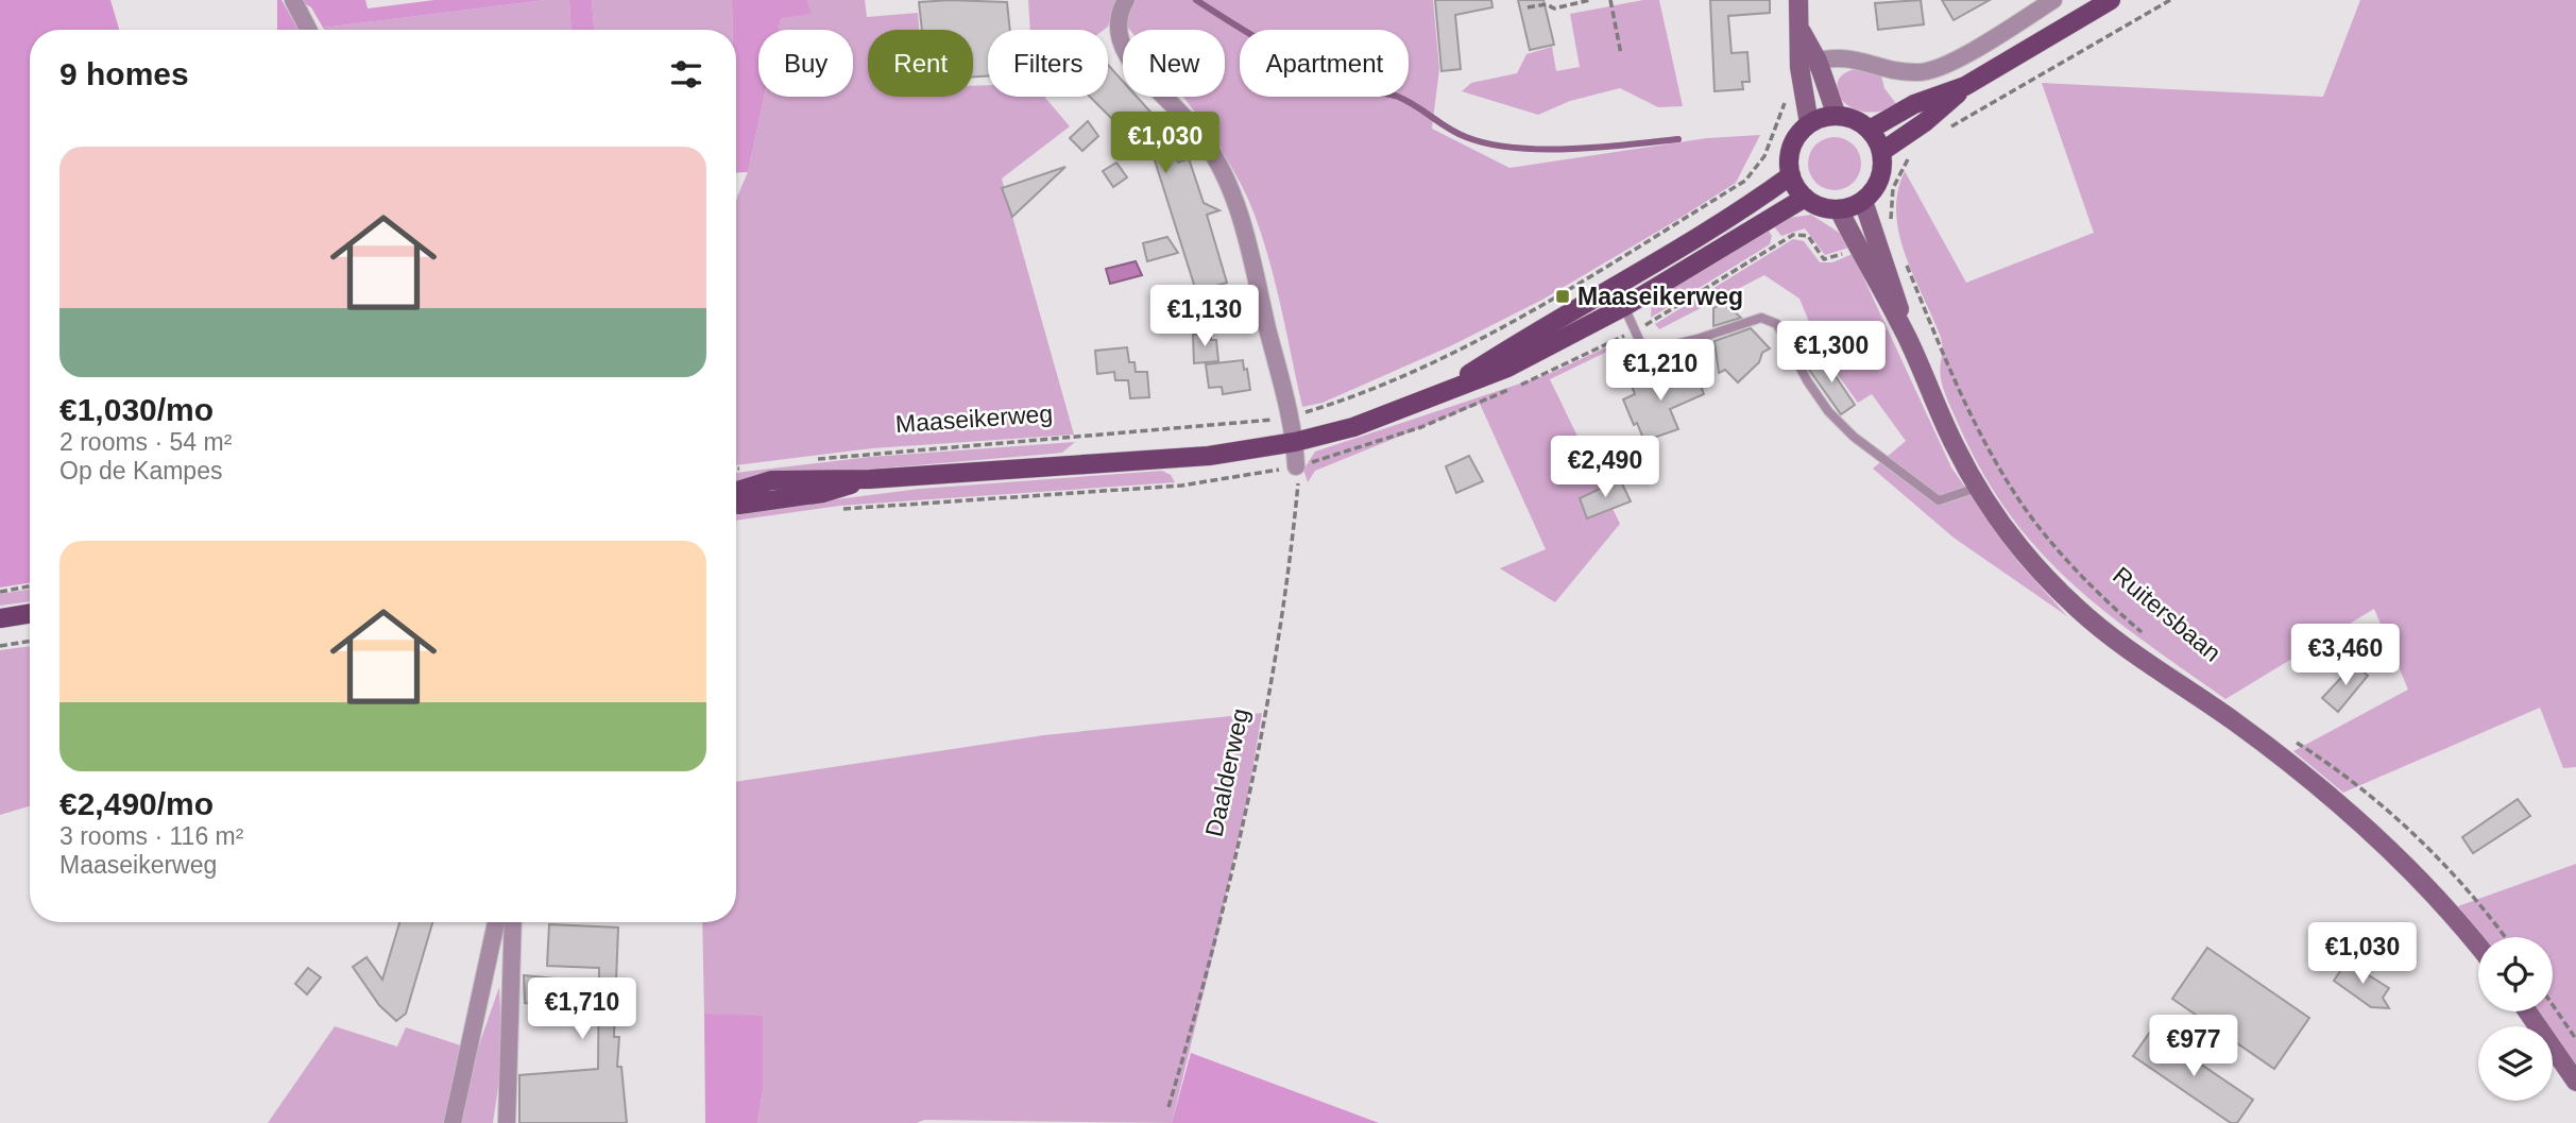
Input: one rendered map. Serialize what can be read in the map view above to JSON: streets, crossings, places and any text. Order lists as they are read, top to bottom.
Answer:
{
  "streets": {
    "street": ["Ruitersbaan"],
    "path": ["Maaseikerweg", "Daalderweg"]
  },
  "places": {
    "transit": ["Maaseikerweg"]
  },
  "page": {
    "chip": [
      "Buy",
      "Rent",
      "Filters",
      "New",
      "Apartment"
    ],
    "heading": "9 homes",
    "price": [
      "€1,030",
      "€1,130",
      "€1,300",
      "€1,210",
      "€2,490",
      "€3,460",
      "€1,030",
      "€1,710",
      "€977"
    ],
    "list": [
      {
        "name": "€1,030/mo",
        "note": "2 rooms · 54 m² · Op de Kampes"
      },
      {
        "name": "€2,490/mo",
        "note": "3 rooms · 116 m² · Maaseikerweg"
      }
    ]
  }
}
